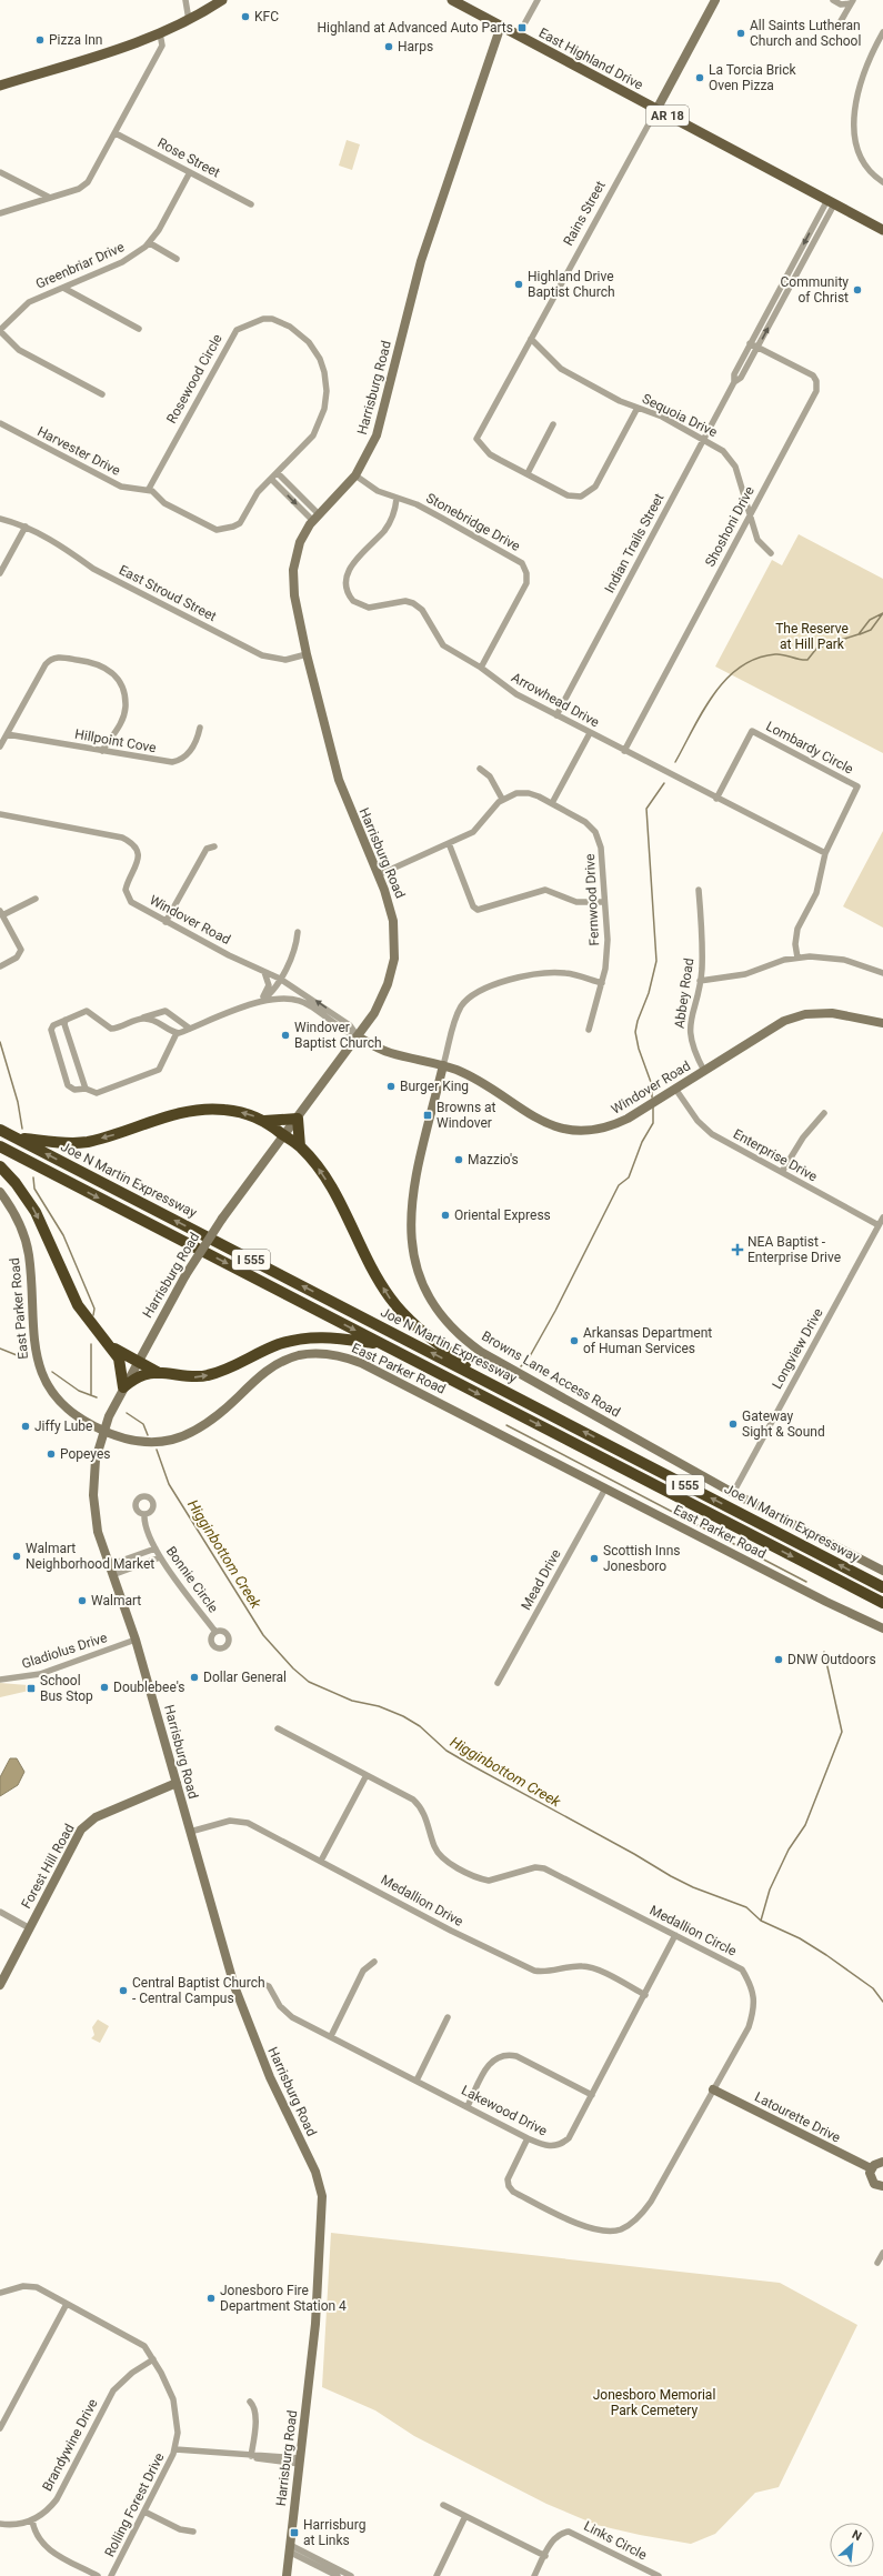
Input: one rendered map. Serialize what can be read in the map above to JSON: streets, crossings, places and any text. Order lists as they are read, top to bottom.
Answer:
{
  "streets": {
    "highway": ["Joe N Martin Expressway", "I 555"],
    "main road": ["East Highland Drive", "AR 18"],
    "street": [
      "Rose Street",
      "Rains Street",
      "Greenbriar Drive",
      "Rosewood Circle",
      "Harrisburg Road",
      "Sequoia Drive",
      "Harvester Drive",
      "Stonebridge Drive",
      "Shoshoni Drive",
      "Indian Trails Street",
      "East Stroud Street",
      "Arrowhead Drive",
      "Hillpoint Cove",
      "Lombardy Circle",
      "Fernwood Drive",
      "Windover Road",
      "Abbey Road",
      "Enterprise Drive",
      "East Parker Road",
      "Longview Drive",
      "Browns Lane Access Road",
      "Bonnie Circle",
      "Mead Drive",
      "Gladiolus Drive",
      "Forest Hill Road",
      "Medallion Drive",
      "Medallion Circle",
      "Lakewood Drive",
      "Latourette Drive",
      "Brandywine Drive",
      "Rolling Forest Drive",
      "Links Circle"
    ]
  },
  "crossings": [
    ["East Highland Drive", "Rains Street"],
    ["East Highland Drive", "Harrisburg Road"],
    ["East Highland Drive", "Indian Trails Street"],
    ["Rose Street", "Greenbriar Drive"],
    ["Rains Street", "Sequoia Drive"],
    ["Rosewood Circle", "Harvester Drive"],
    ["Harrisburg Road", "Stonebridge Drive"],
    ["Harrisburg Road", "East Stroud Street"],
    ["Harrisburg Road", "Windover Road"],
    ["Harrisburg Road", "East Parker Road"],
    ["Harrisburg Road", "Gladiolus Drive"],
    ["Harrisburg Road", "Forest Hill Road"],
    ["Harrisburg Road", "Medallion Drive"],
    ["Harrisburg Road", "Lakewood Drive"],
    ["Sequoia Drive", "Shoshoni Drive"],
    ["Sequoia Drive", "Indian Trails Street"],
    ["Stonebridge Drive", "Arrowhead Drive"],
    ["Shoshoni Drive", "Indian Trails Street"],
    ["Shoshoni Drive", "Arrowhead Drive"],
    ["Indian Trails Street", "Arrowhead Drive"],
    ["Arrowhead Drive", "Lombardy Circle"],
    ["Windover Road", "Abbey Road"],
    ["Windover Road", "Enterprise Drive"],
    ["Windover Road", "Browns Lane Access Road"],
    ["Enterprise Drive", "Longview Drive"],
    ["East Parker Road", "Mead Drive"],
    ["Longview Drive", "Browns Lane Access Road"],
    ["Medallion Drive", "Lakewood Drive"],
    ["Medallion Circle", "Lakewood Drive"],
    ["Medallion Circle", "Latourette Drive"],
    ["Brandywine Drive", "Rolling Forest Drive"]
  ],
  "water": ["Higginbottom Creek"],
  "parks": ["The Reserve at Hill Park", "Jonesboro Memorial Park Cemetery"],
  "places": {
    "other": [
      "KFC",
      "All Saints Lutheran Church and School",
      "Pizza Inn",
      "Harps",
      "La Torcia Brick Oven Pizza",
      "Highland Drive Baptist Church",
      "Community of Christ",
      "Windover Baptist Church",
      "Burger King",
      "Mazzio's",
      "Oriental Express",
      "Arkansas Department of Human Services",
      "Gateway Sight & Sound",
      "Jiffy Lube",
      "Popeyes",
      "Walmart Neighborhood Market",
      "Scottish Inns Jonesboro",
      "Walmart",
      "DNW Outdoors",
      "Dollar General",
      "Doublebee's",
      "Central Baptist Church - Central Campus",
      "Jonesboro Fire Department Station 4"
    ],
    "transit": [
      "Highland at Advanced Auto Parts",
      "Browns at Windover",
      "School Bus Stop",
      "Harrisburg at Links"
    ],
    "health": ["NEA Baptist - Enterprise Drive"]
  },
  "north": "top right"
}
